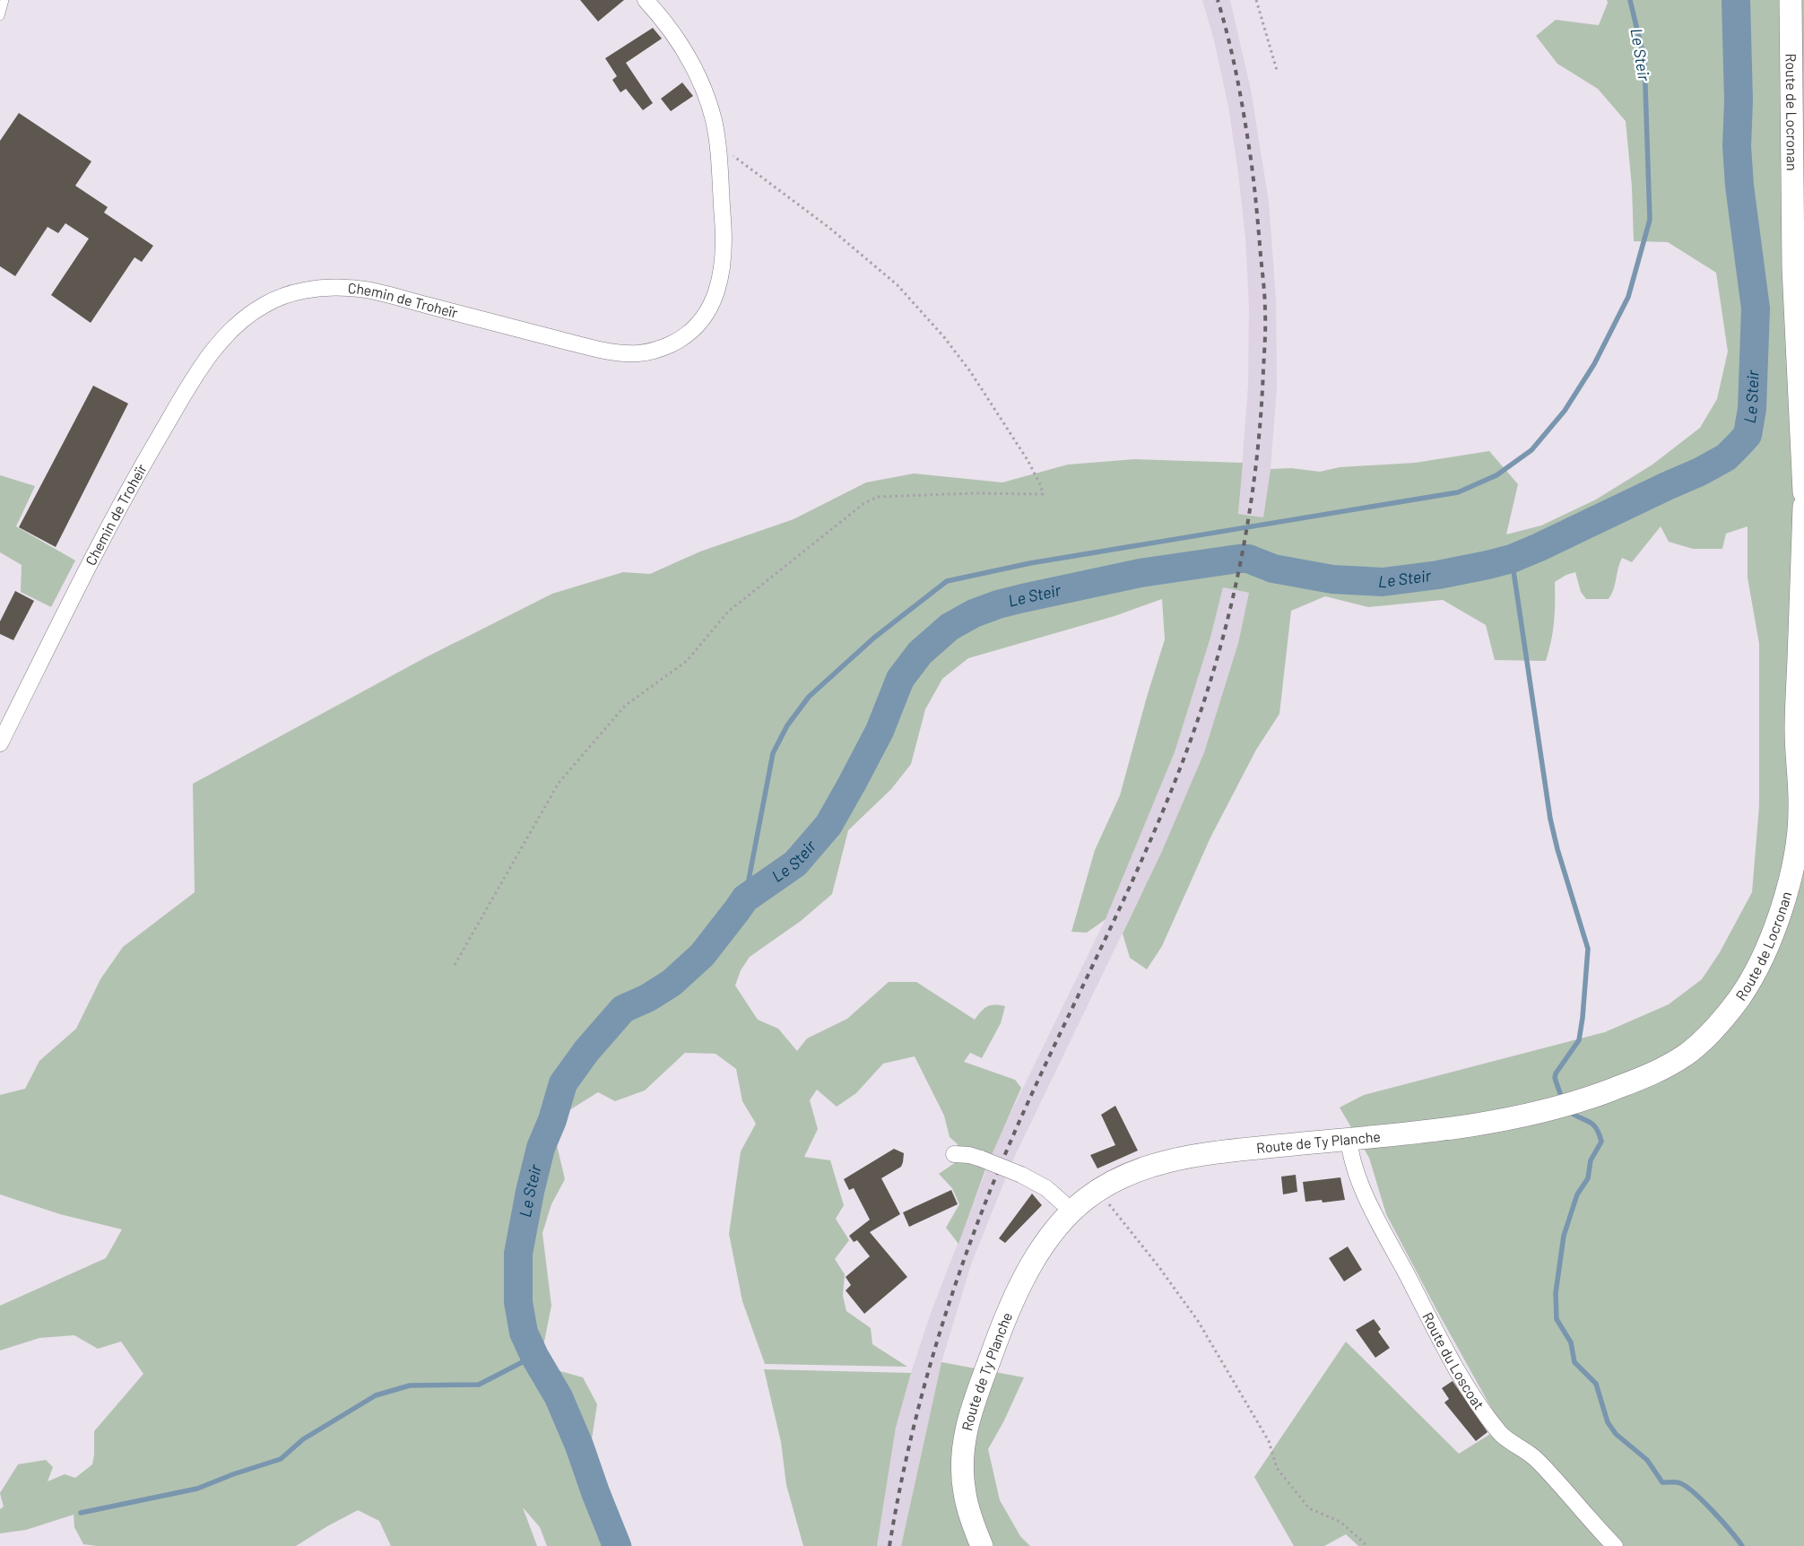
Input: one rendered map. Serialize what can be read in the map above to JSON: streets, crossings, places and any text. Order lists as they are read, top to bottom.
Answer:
{
  "streets": {
    "street": [
      "Route de Locronan",
      "Chemin de Troheïr",
      "Route de Ty Planche",
      "Route du Loscoat"
    ]
  },
  "crossings": [
    ["Route de Locronan", "Route de Ty Planche"],
    ["Route de Ty Planche", "Route du Loscoat"]
  ],
  "water": ["Le Steir"]
}
